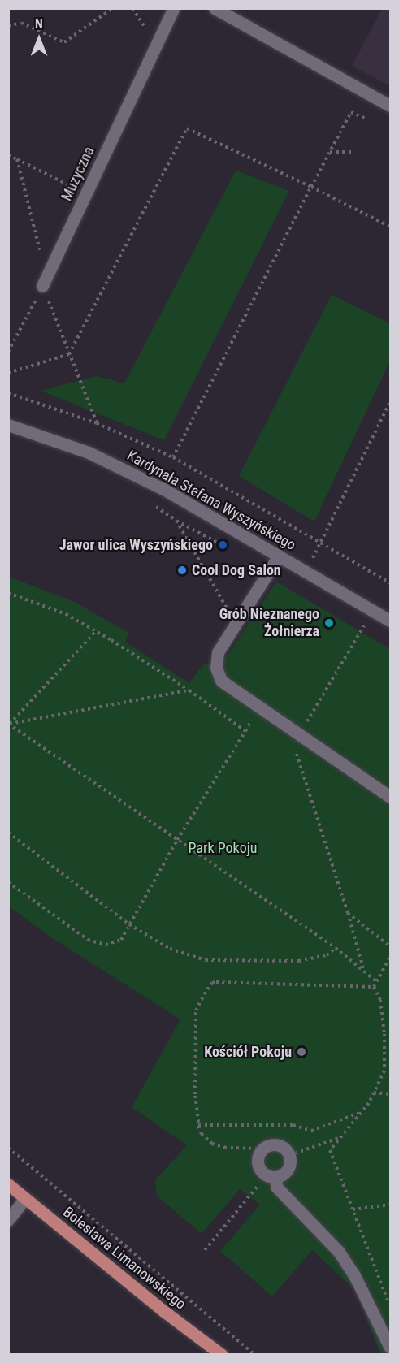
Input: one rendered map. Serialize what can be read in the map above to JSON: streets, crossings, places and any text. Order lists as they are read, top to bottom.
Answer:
{
  "streets": {
    "main road": ["Bolesława Limanowskiego"],
    "street": ["Muzyczna", "Kardynała Stefana Wyszyńskiego"]
  },
  "parks": ["Park Pokoju"],
  "places": [
    "Jawor ulica Wyszyńskiego",
    "Cool Dog Salon",
    "Grób Nieznanego Żołnierza",
    "Kościół Pokoju"
  ],
  "north": "top"
}
